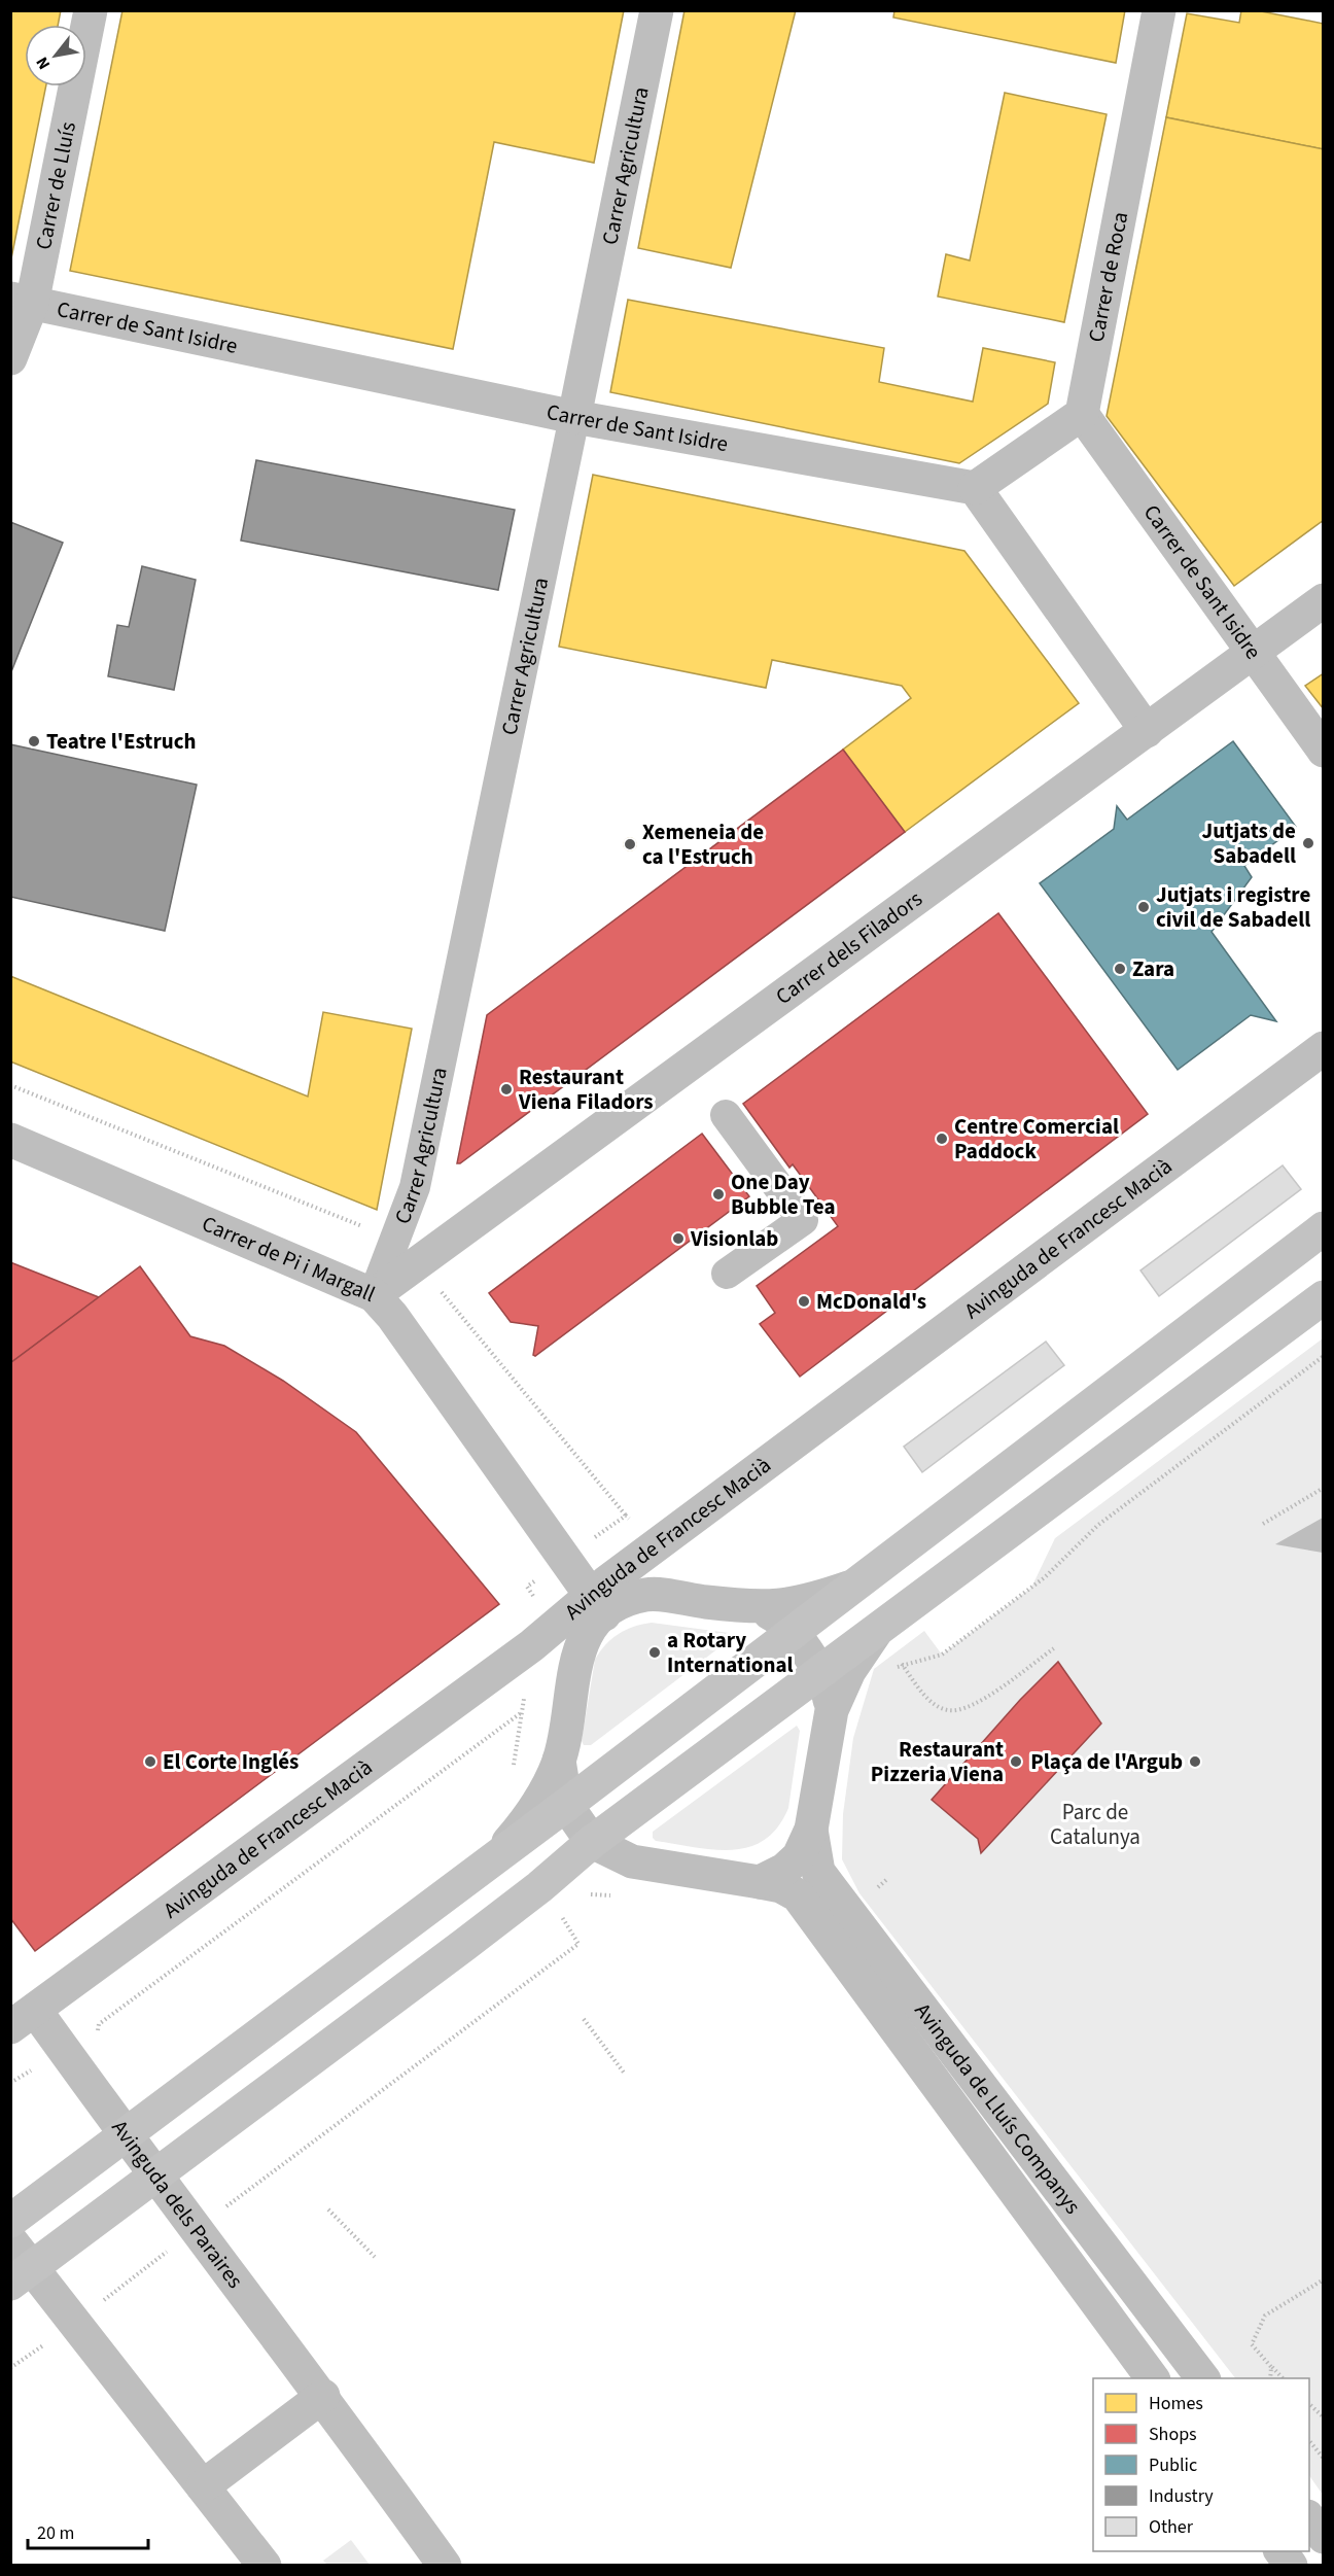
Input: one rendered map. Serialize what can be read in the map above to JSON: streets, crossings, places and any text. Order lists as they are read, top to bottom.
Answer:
{
  "streets": {
    "main road": ["Avinguda de Francesc Macià"],
    "street": [
      "Carrer Agricultura",
      "Carrer de Lluís",
      "Carrer de Roca",
      "Carrer de Sant Isidre",
      "Carrer dels Filadors",
      "Carrer de Pi i Margall",
      "Avinguda de Lluís Companys",
      "Avinguda dels Paraires"
    ]
  },
  "crossings": [
    ["Carrer Agricultura", "Carrer de Sant Isidre"],
    ["Carrer Agricultura", "Carrer dels Filadors"],
    ["Carrer Agricultura", "Carrer de Pi i Margall"],
    ["Carrer de Lluís", "Carrer de Sant Isidre"],
    ["Carrer de Roca", "Carrer de Sant Isidre"],
    ["Carrer de Sant Isidre", "Carrer dels Filadors"],
    ["Carrer dels Filadors", "Carrer de Pi i Margall"],
    ["Avinguda de Francesc Macià", "Carrer de Pi i Margall"],
    ["Avinguda de Francesc Macià", "Avinguda de Lluís Companys"],
    ["Avinguda de Francesc Macià", "Avinguda dels Paraires"]
  ],
  "parks": ["Parc de Catalunya"],
  "places": [
    "Teatre l'Estruch",
    "Jutjats de Sabadell",
    "Xemeneia de ca l'Estruch",
    "Jutjats i registre civil de Sabadell",
    "Zara",
    "Restaurant Viena Filadors",
    "Centre Comercial Paddock",
    "One Day Bubble Tea",
    "Visionlab",
    "McDonald's",
    "a Rotary International",
    "El Corte Inglés",
    "Restaurant Pizzeria Viena",
    "Plaça de l'Argub"
  ],
  "legend": [
    "Homes",
    "Shops",
    "Public",
    "Industry",
    "Other"
  ],
  "scale_bar": "20 m",
  "north": "bottom left"
}
